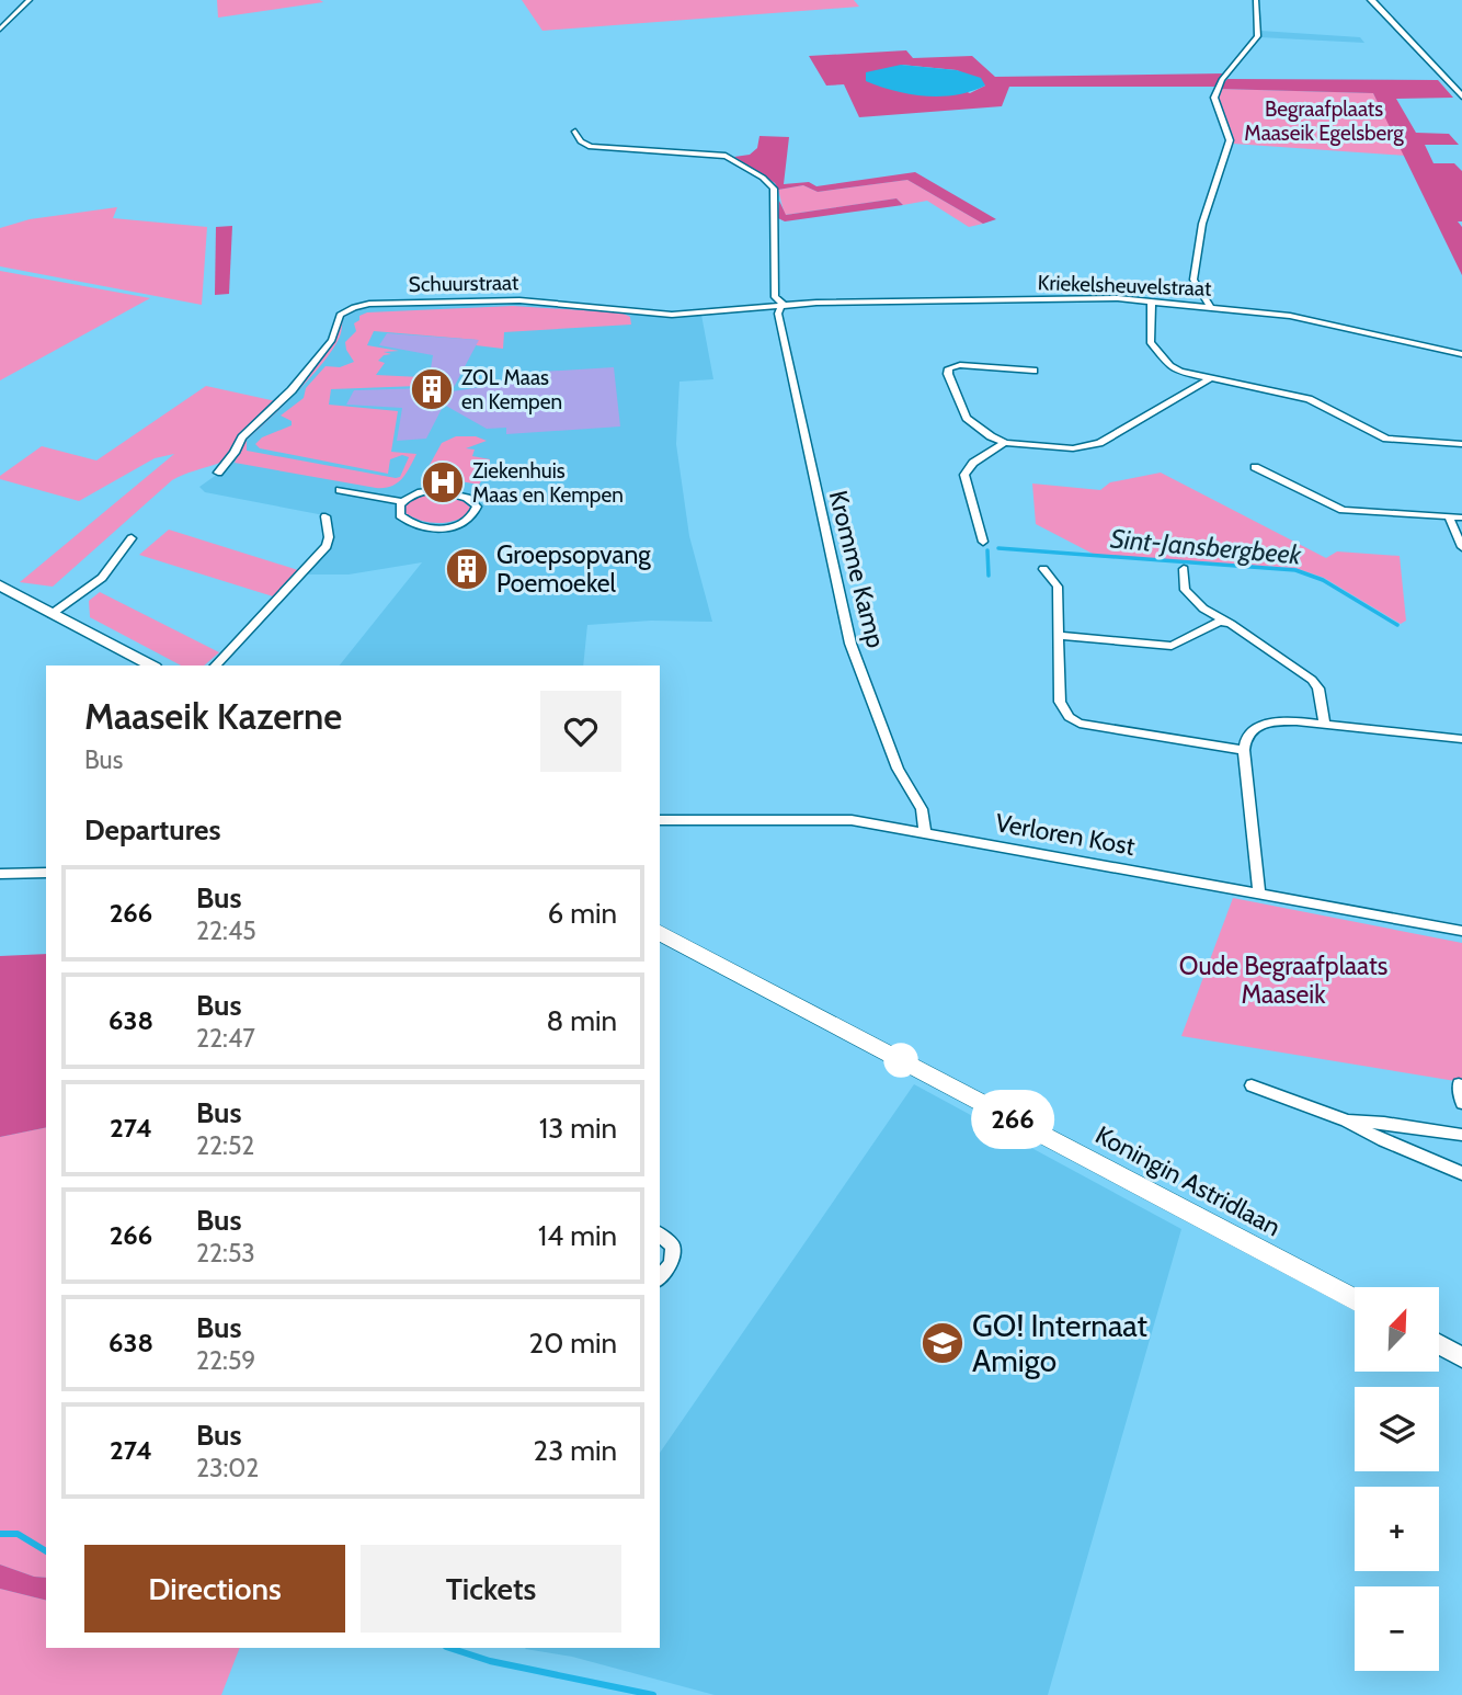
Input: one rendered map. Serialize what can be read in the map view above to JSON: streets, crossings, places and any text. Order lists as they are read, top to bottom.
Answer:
{
  "streets": {
    "main road": ["Koningin Astridlaan"],
    "street": [
      "Schuurstraat",
      "Kriekelsheuvelstraat",
      "Kromme Kamp",
      "Verloren Kost"
    ]
  },
  "crossings": [
    ["Schuurstraat", "Kriekelsheuvelstraat"],
    ["Schuurstraat", "Kromme Kamp"],
    ["Kriekelsheuvelstraat", "Kromme Kamp"],
    ["Kromme Kamp", "Verloren Kost"]
  ],
  "water": ["Sint-Jansbergbeek"],
  "parks": ["Begraafplaats Maaseik Egelsberg", "Oude Begraafplaats Maaseik"],
  "places": {
    "building": ["ZOL Maas en Kempen", "Groepsopvang Poemoekel"],
    "hospital": ["Ziekenhuis Maas en Kempen"],
    "school or university": ["GO! Internaat Amigo"]
  },
  "lines": ["bus line 266"],
  "north": "top right",
  "page": {
    "on_map": "266",
    "heading": [
      ["Maaseik Kazerne", "Bus"],
      "Departures"
    ],
    "list": [
      {
        "mark": "266",
        "name": "Bus",
        "note": "22:45",
        "value": "6 min"
      },
      {
        "mark": "638",
        "name": "Bus",
        "note": "22:47",
        "value": "8 min"
      },
      {
        "mark": "274",
        "name": "Bus",
        "note": "22:52",
        "value": "13 min"
      },
      {
        "mark": "266",
        "name": "Bus",
        "note": "22:53",
        "value": "14 min"
      },
      {
        "mark": "638",
        "name": "Bus",
        "note": "22:59",
        "value": "20 min"
      },
      {
        "mark": "274",
        "name": "Bus",
        "note": "23:02",
        "value": "23 min"
      }
    ],
    "map_buttons": ["+", "−"],
    "buttons": ["Directions", "Tickets"]
  }
}
